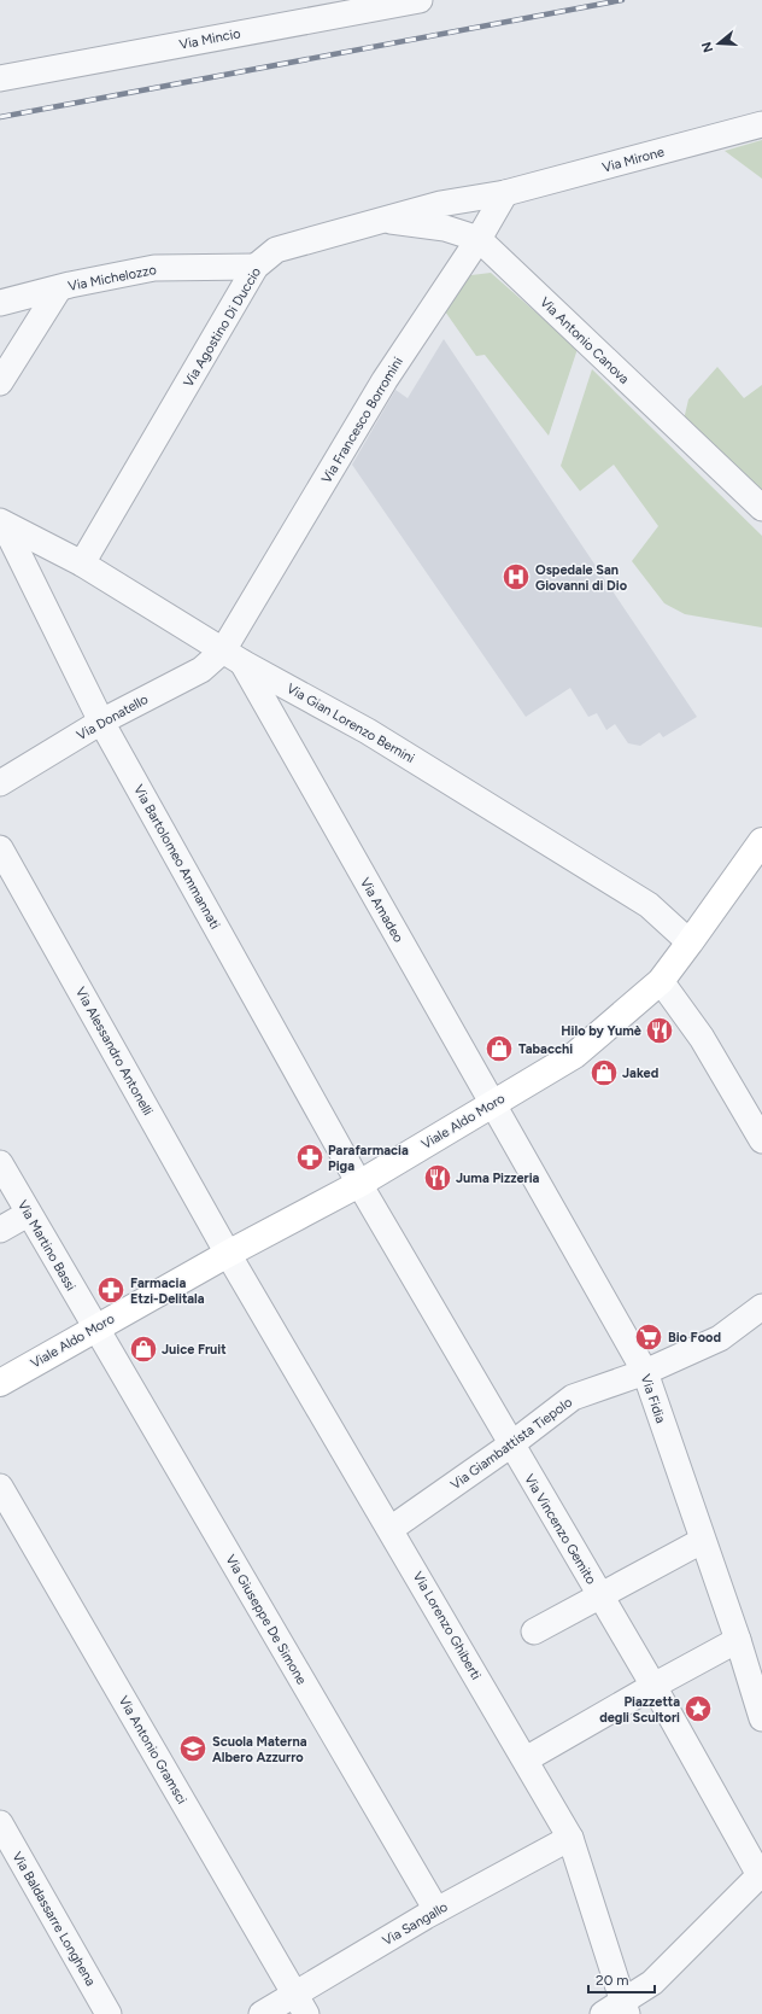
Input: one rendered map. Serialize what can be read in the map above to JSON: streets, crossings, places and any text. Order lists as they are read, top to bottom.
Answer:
{
  "streets": {
    "main road": ["Viale Aldo Moro"],
    "street": [
      "Via Mincio",
      "Via Mirone",
      "Via Michelozzo",
      "Via Agostino Di Duccio",
      "Via Antonio Canova",
      "Via Francesco Borromini",
      "Via Donatello",
      "Via Gian Lorenzo Bernini",
      "Via Bartolomeo Ammannati",
      "Via Amadeo",
      "Via Alessandro Antonelli",
      "Via Martino Bassi",
      "Via Fidia",
      "Via Giambattista Tiepolo",
      "Via Vincenzo Gemito",
      "Via Giuseppe De Simone",
      "Via Lorenzo Ghiberti",
      "Via Antonio Gramsci",
      "Via Baldassarre Longhena",
      "Via Sangallo"
    ]
  },
  "crossings": [
    ["Via Mirone", "Via Agostino Di Duccio"],
    ["Via Mirone", "Via Francesco Borromini"],
    ["Via Michelozzo", "Via Agostino Di Duccio"],
    ["Via Agostino Di Duccio", "Via Antonio Canova"],
    ["Via Agostino Di Duccio", "Via Francesco Borromini"],
    ["Via Agostino Di Duccio", "Via Gian Lorenzo Bernini"],
    ["Via Antonio Canova", "Via Francesco Borromini"],
    ["Via Francesco Borromini", "Via Donatello"],
    ["Via Francesco Borromini", "Via Gian Lorenzo Bernini"],
    ["Via Francesco Borromini", "Via Amadeo"],
    ["Via Donatello", "Via Gian Lorenzo Bernini"],
    ["Via Donatello", "Via Bartolomeo Ammannati"],
    ["Via Donatello", "Via Amadeo"],
    ["Via Gian Lorenzo Bernini", "Via Bartolomeo Ammannati"],
    ["Via Gian Lorenzo Bernini", "Via Amadeo"],
    ["Via Gian Lorenzo Bernini", "Viale Aldo Moro"],
    ["Via Bartolomeo Ammannati", "Viale Aldo Moro"],
    ["Via Bartolomeo Ammannati", "Via Vincenzo Gemito"],
    ["Via Amadeo", "Viale Aldo Moro"],
    ["Via Amadeo", "Via Fidia"],
    ["Via Alessandro Antonelli", "Viale Aldo Moro"],
    ["Via Alessandro Antonelli", "Via Lorenzo Ghiberti"],
    ["Viale Aldo Moro", "Via Martino Bassi"],
    ["Viale Aldo Moro", "Via Fidia"],
    ["Viale Aldo Moro", "Via Vincenzo Gemito"],
    ["Viale Aldo Moro", "Via Giuseppe De Simone"],
    ["Viale Aldo Moro", "Via Lorenzo Ghiberti"],
    ["Via Martino Bassi", "Via Giuseppe De Simone"],
    ["Via Fidia", "Via Giambattista Tiepolo"],
    ["Via Giambattista Tiepolo", "Via Vincenzo Gemito"],
    ["Via Giambattista Tiepolo", "Via Lorenzo Ghiberti"],
    ["Via Giuseppe De Simone", "Via Sangallo"],
    ["Via Lorenzo Ghiberti", "Via Sangallo"],
    ["Via Antonio Gramsci", "Via Sangallo"]
  ],
  "places": {
    "hospital": ["Ospedale San Giovanni di Dio"],
    "restaurant": ["Hilo by Yumè", "Juma Pizzeria"],
    "shop": ["Tabacchi", "Jaked", "Juice Fruit"],
    "pharmacy": ["Parafarmacia Piga", "Farmacia Etzi-Delitala"],
    "supermarket": ["Bio Food"],
    "place": ["Piazzetta degli Scultori"],
    "school or university": ["Scuola Materna Albero Azzurro"]
  },
  "scale_bar": "20 m",
  "north": "left"
}
